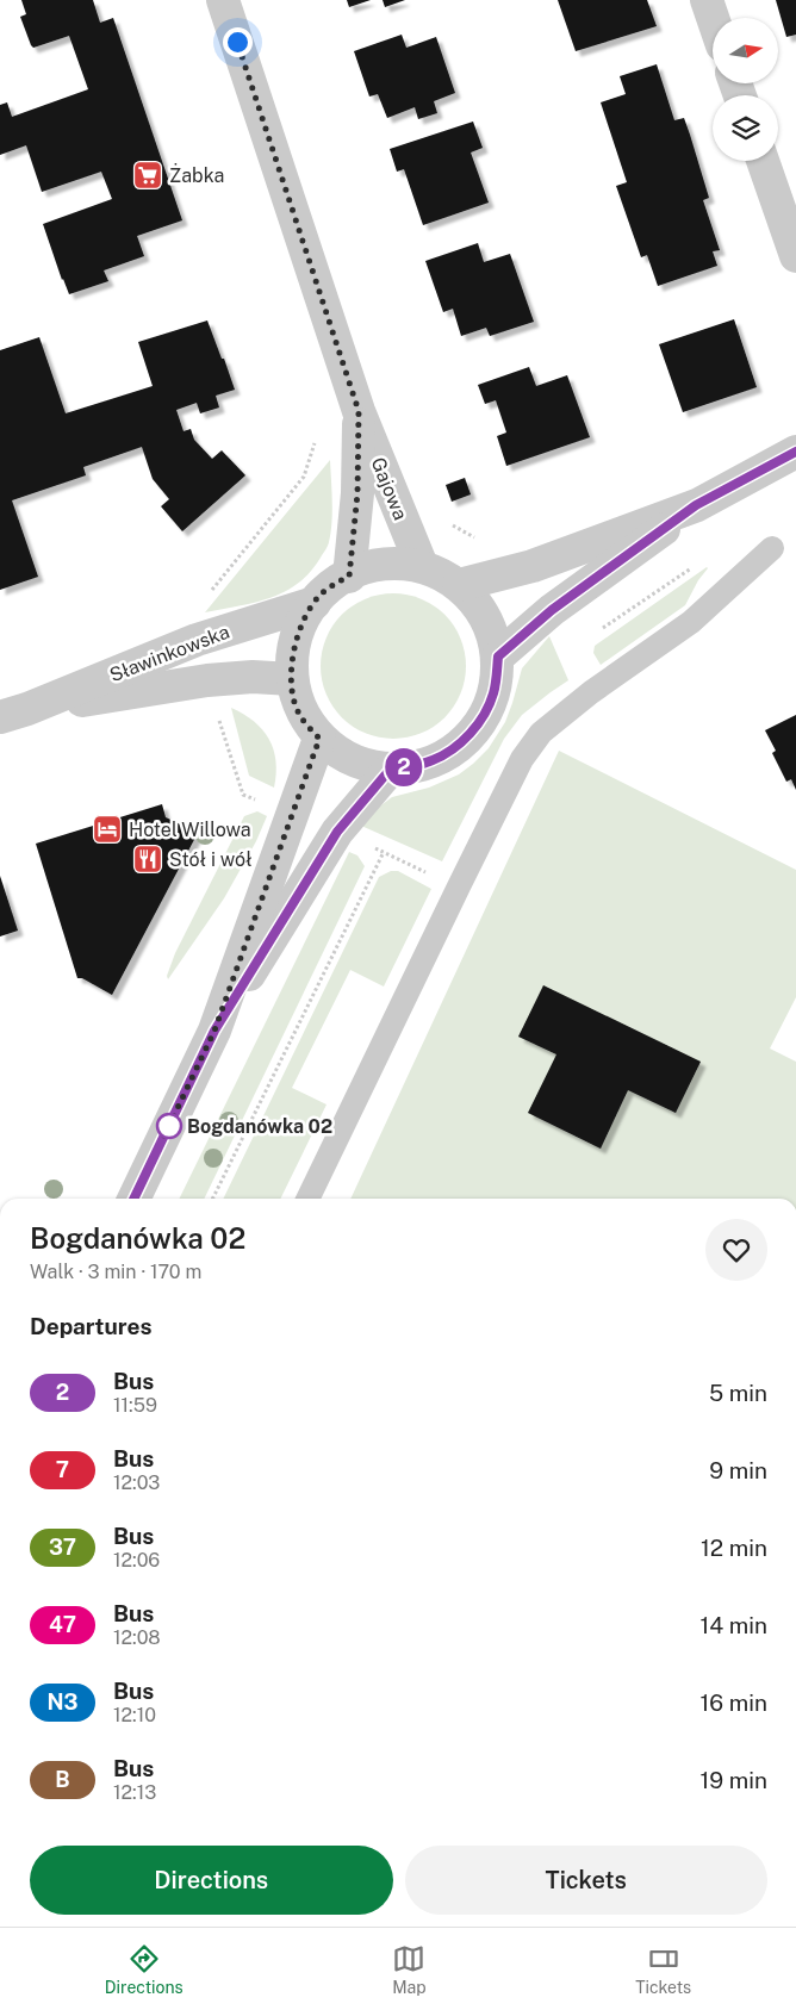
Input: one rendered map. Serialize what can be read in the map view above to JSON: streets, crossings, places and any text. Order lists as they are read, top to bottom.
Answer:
{
  "streets": {
    "street": ["Gajowa", "Sławinkowska"]
  },
  "crossings": [
    ["Gajowa", "Sławinkowska"]
  ],
  "places": {
    "supermarket": ["Żabka"],
    "hotel": ["Hotel Willowa"],
    "restaurant": ["Stół i wół"],
    "other": ["Bogdanówka 02"]
  },
  "lines": ["bus line 2"],
  "north": "right",
  "page": {
    "on_map": "2",
    "heading": [
      ["Bogdanówka 02", "Walk · 3 min · 170 m"],
      "Departures"
    ],
    "list": [
      {
        "mark": "2",
        "name": "Bus",
        "note": "11:59",
        "value": "5 min"
      },
      {
        "mark": "7",
        "name": "Bus",
        "note": "12:03",
        "value": "9 min"
      },
      {
        "mark": "37",
        "name": "Bus",
        "note": "12:06",
        "value": "12 min"
      },
      {
        "mark": "47",
        "name": "Bus",
        "note": "12:08",
        "value": "14 min"
      },
      {
        "mark": "N3",
        "name": "Bus",
        "note": "12:10",
        "value": "16 min"
      },
      {
        "mark": "B",
        "name": "Bus",
        "note": "12:13",
        "value": "19 min"
      }
    ],
    "buttons": ["Directions", "Tickets"],
    "tabs": ["Directions", "Map", "Tickets"]
  }
}
